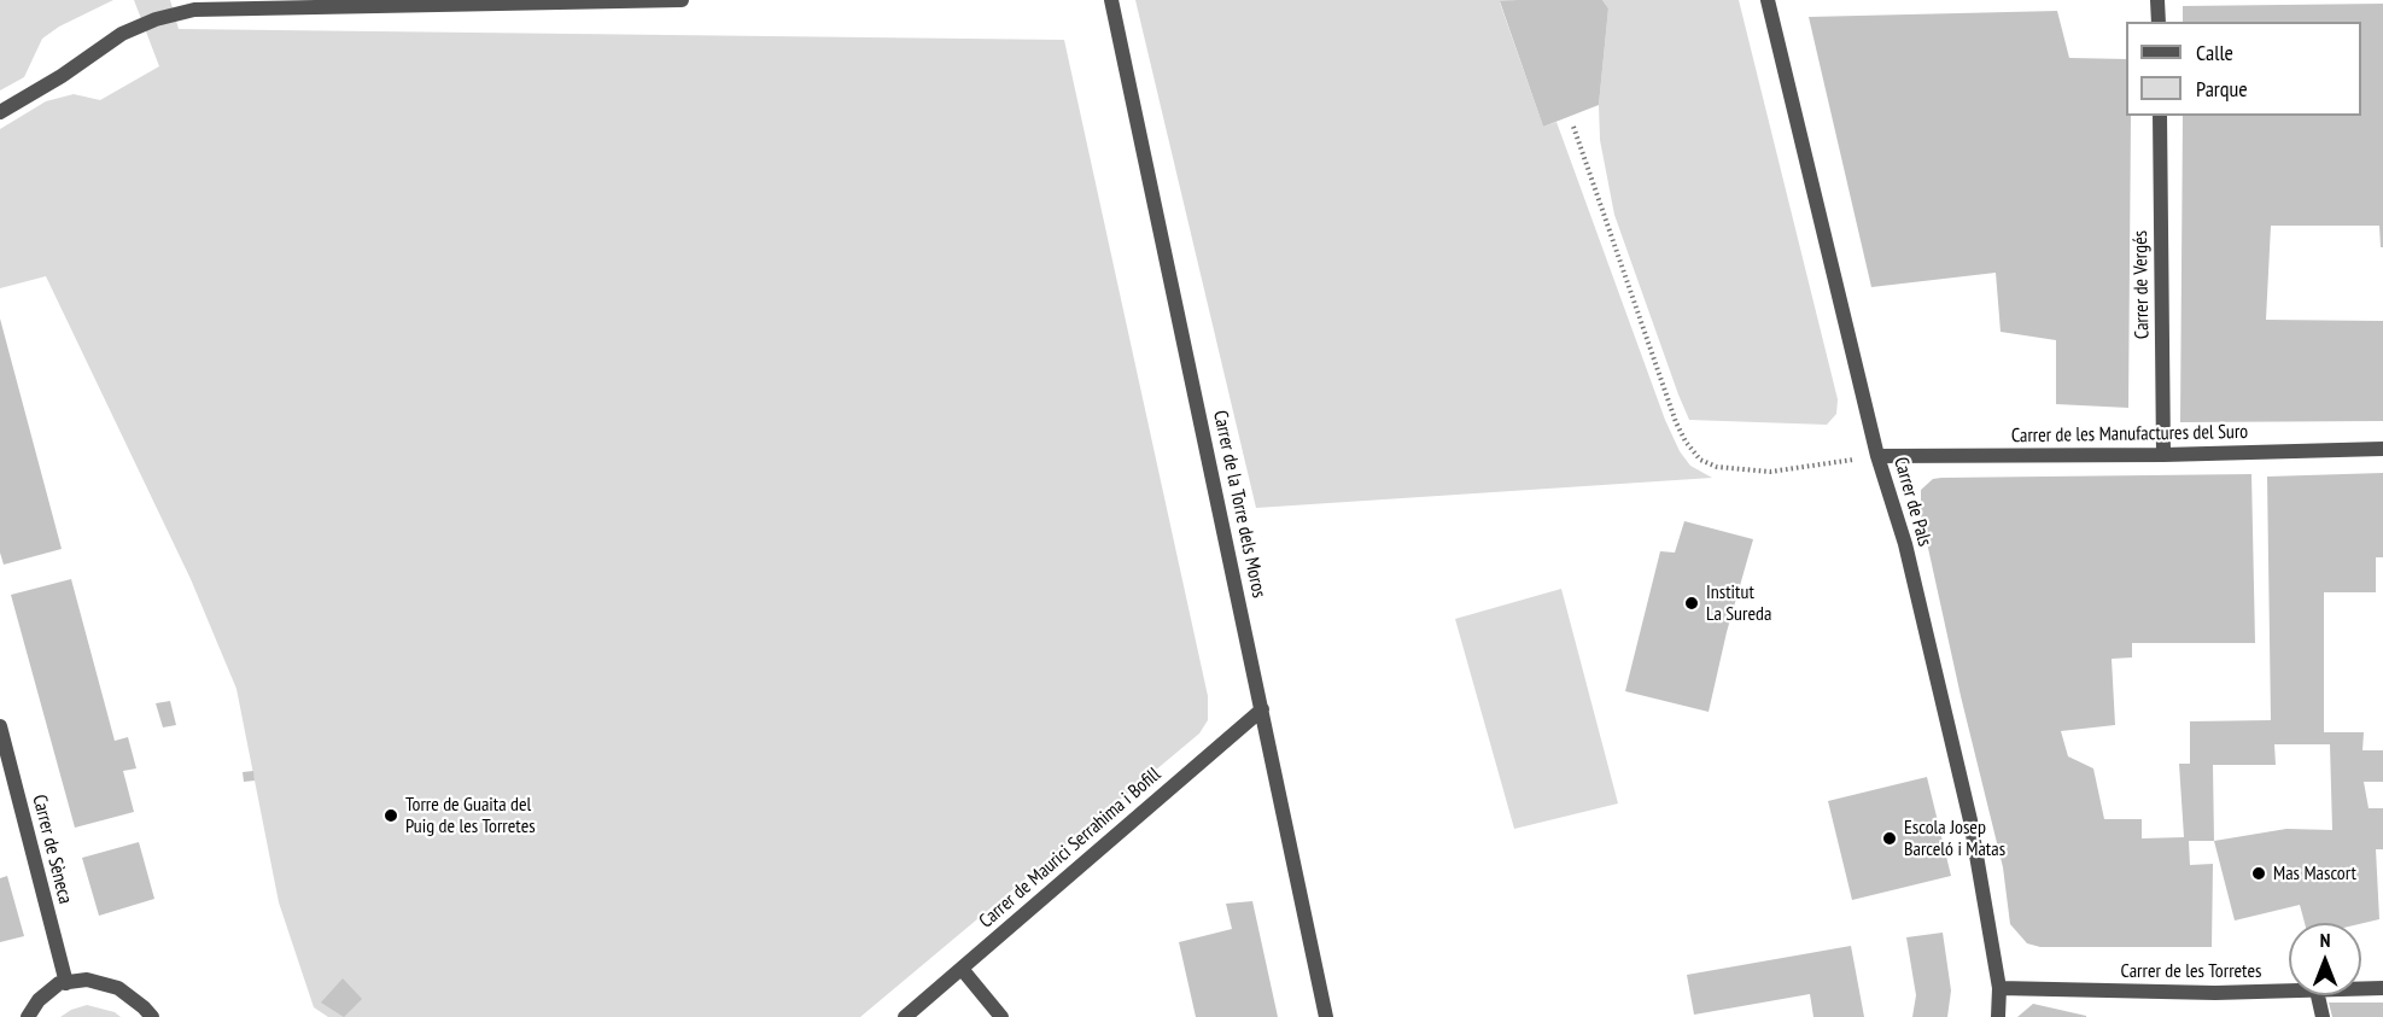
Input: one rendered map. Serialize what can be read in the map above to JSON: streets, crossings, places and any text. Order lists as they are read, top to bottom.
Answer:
{
  "streets": {
    "street": [
      "Carrer de Vergés",
      "Carrer de les Manufactures del Suro",
      "Carrer de Pals",
      "Carrer de la Torre dels Moros",
      "Carrer de Maurici Serrahima i Bofill",
      "Carrer de Sèneca",
      "Carrer de les Torretes"
    ]
  },
  "crossings": [
    ["Carrer de Vergés", "Carrer de les Manufactures del Suro"],
    ["Carrer de les Manufactures del Suro", "Carrer de Pals"],
    ["Carrer de Pals", "Carrer de les Torretes"],
    ["Carrer de la Torre dels Moros", "Carrer de Maurici Serrahima i Bofill"]
  ],
  "places": [
    "Institut La Sureda",
    "Torre de Guaita del Puig de les Torretes",
    "Escola Josep Barceló i Matas",
    "Mas Mascort"
  ],
  "legend": ["Calle", "Parque"],
  "north": "top"
}
